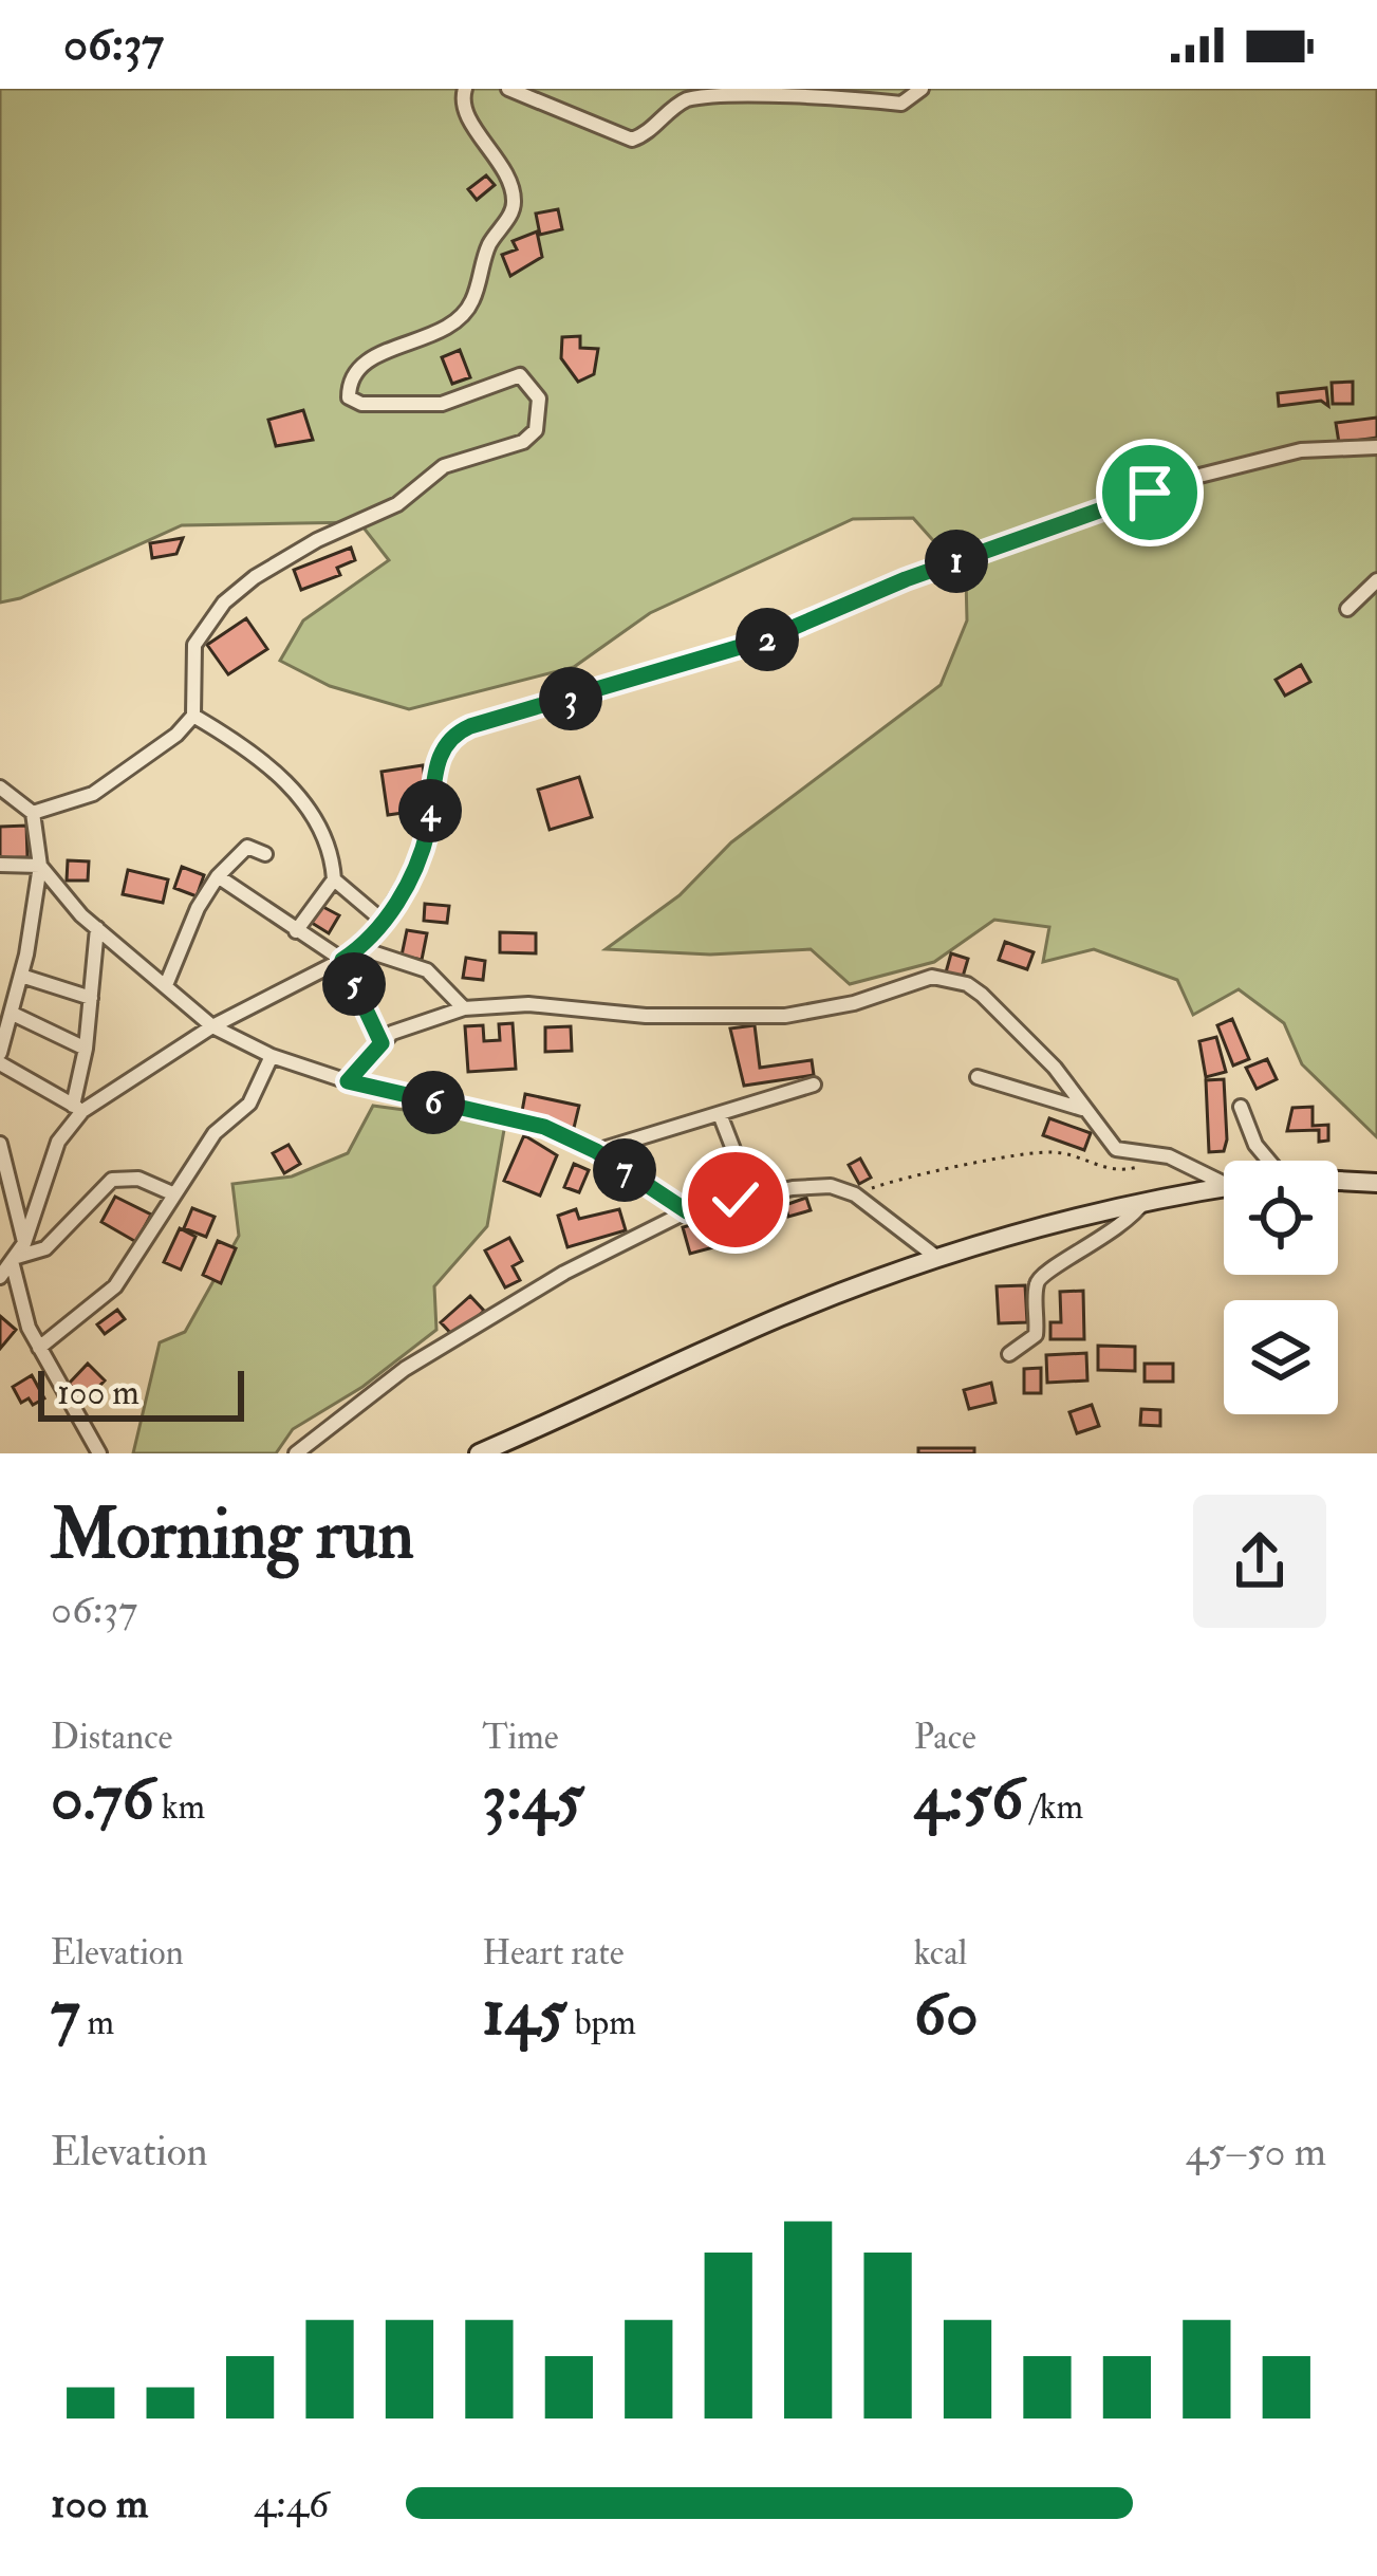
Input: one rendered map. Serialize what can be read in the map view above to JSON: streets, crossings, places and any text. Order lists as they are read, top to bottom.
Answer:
{
  "scale_bar": "100 m",
  "page": {
    "status": "06:37",
    "pins": [
      "1",
      "2",
      "3",
      "4",
      "5",
      "6",
      "7"
    ],
    "scale": "100 m",
    "heading": ["Morning run", "06:37"],
    "stats": [
      ["Distance", "0.76 km"],
      ["Time", "3:45"],
      ["Pace", "4:56 /km"],
      ["Elevation", "7 m"],
      ["Heart rate", "145 bpm"],
      ["kcal", "60"]
    ],
    "chart": ["Elevation", "45–50 m"],
    "list": [
      {
        "name": "100 m",
        "note": "4:46"
      }
    ]
  }
}
